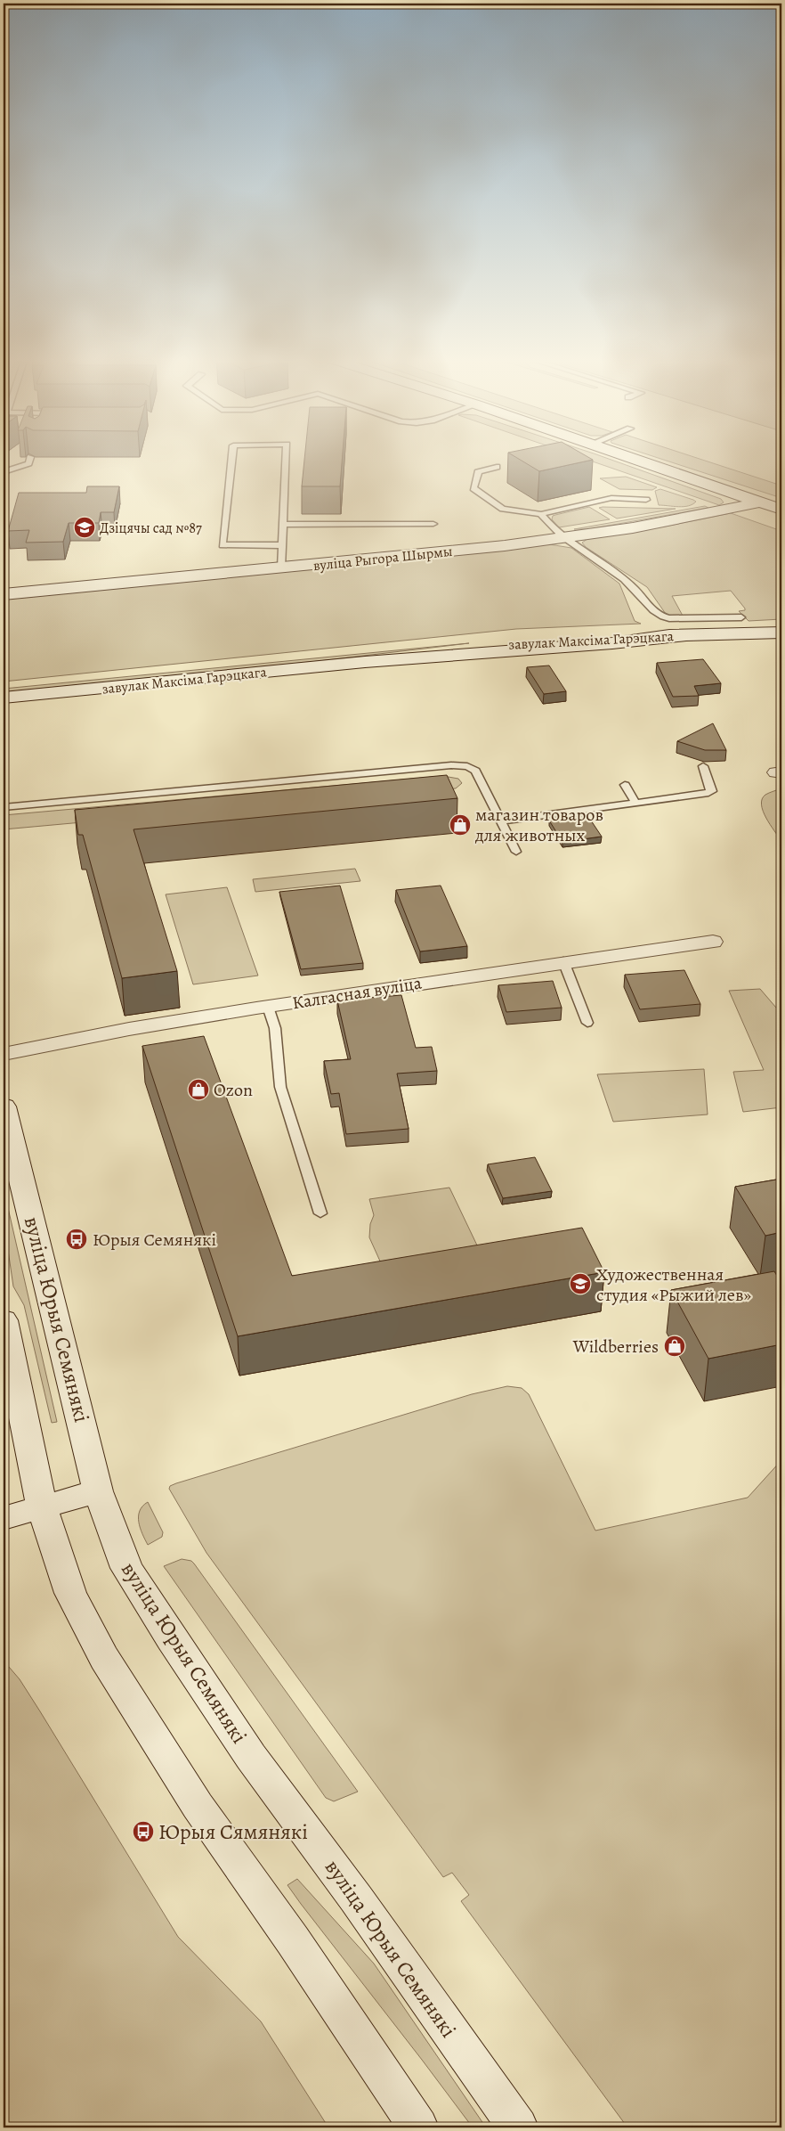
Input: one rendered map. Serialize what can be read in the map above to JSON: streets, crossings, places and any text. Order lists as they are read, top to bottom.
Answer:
{
  "streets": {
    "main road": ["вуліца Рыгора Шырмы", "завулак Максіма Гарэцкага", "вуліца Юрыя Семянякі"],
    "street": ["Калгасная вуліца"]
  },
  "places": {
    "school or university": ["Дзіцячы сад №87", "Художественная студия «Рыжий лев»"],
    "shop": ["магазин товаров для животных", "Ozon", "Wildberries"],
    "bus stop": ["Юрыя Семянякі", "Юрыя Сямянякі"]
  }
}
